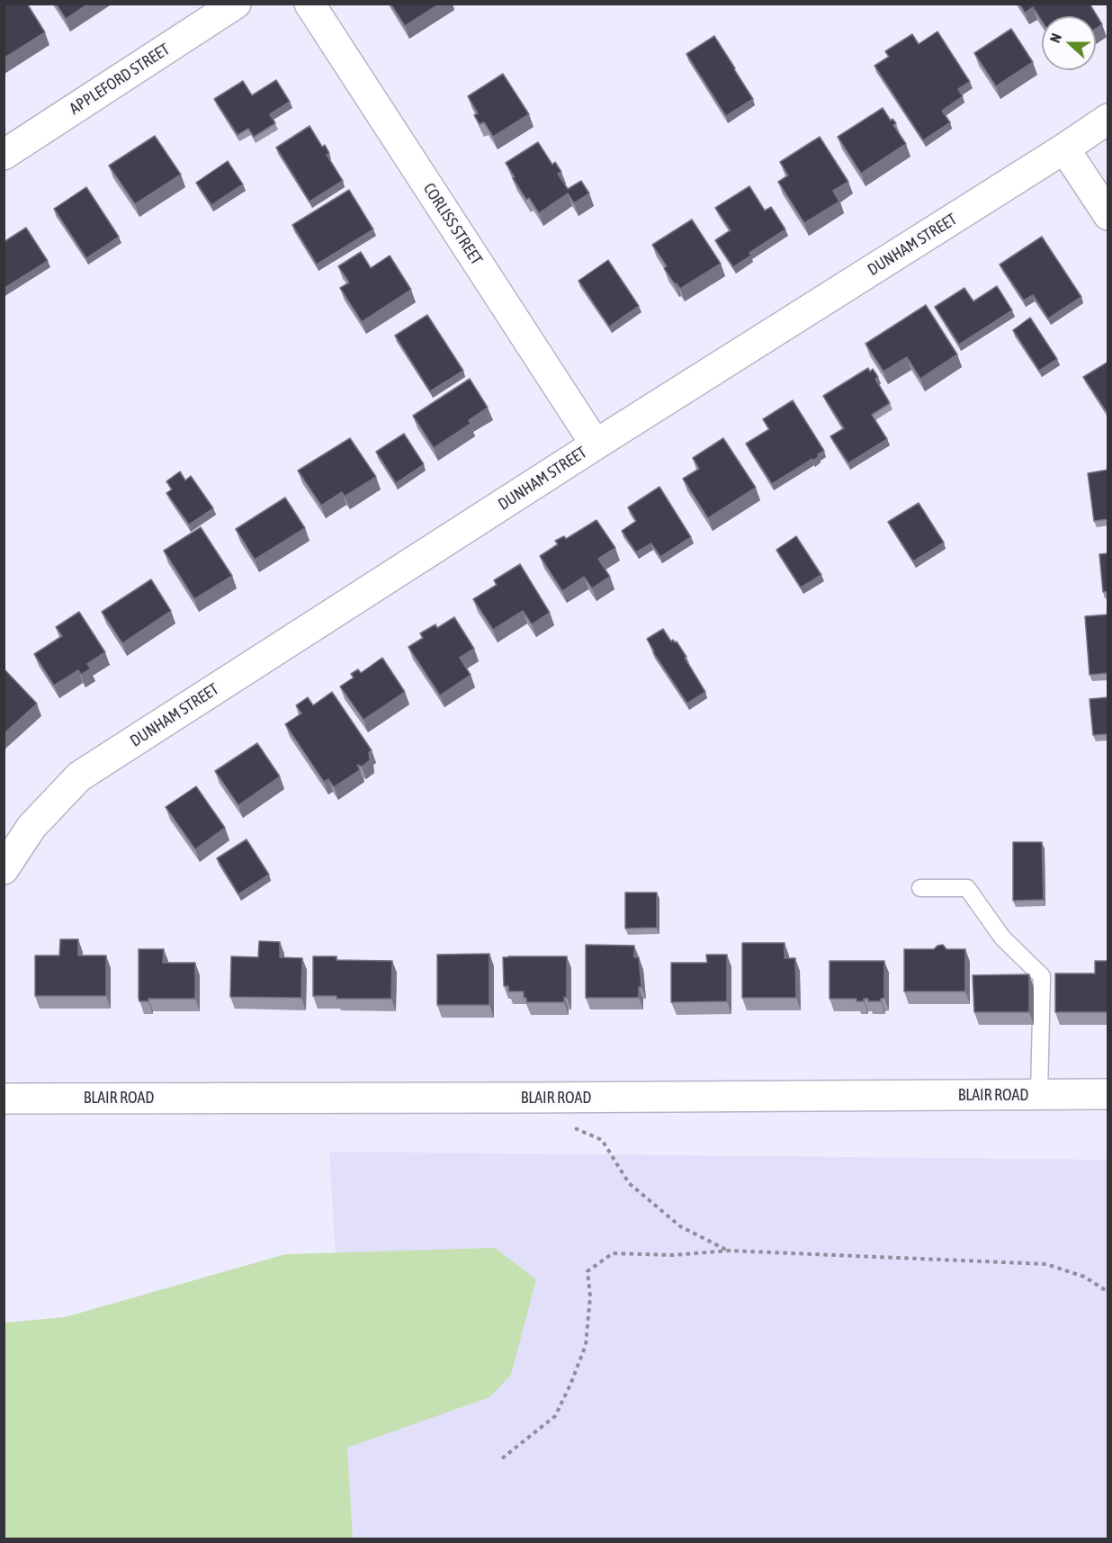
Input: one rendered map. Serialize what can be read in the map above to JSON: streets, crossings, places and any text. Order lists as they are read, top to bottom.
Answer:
{
  "streets": {
    "street": [
      "APPLEFORD STREET",
      "CORLISS STREET",
      "DUNHAM STREET",
      "BLAIR ROAD"
    ]
  },
  "crossings": [
    ["CORLISS STREET", "DUNHAM STREET"]
  ],
  "north": "left"
}
